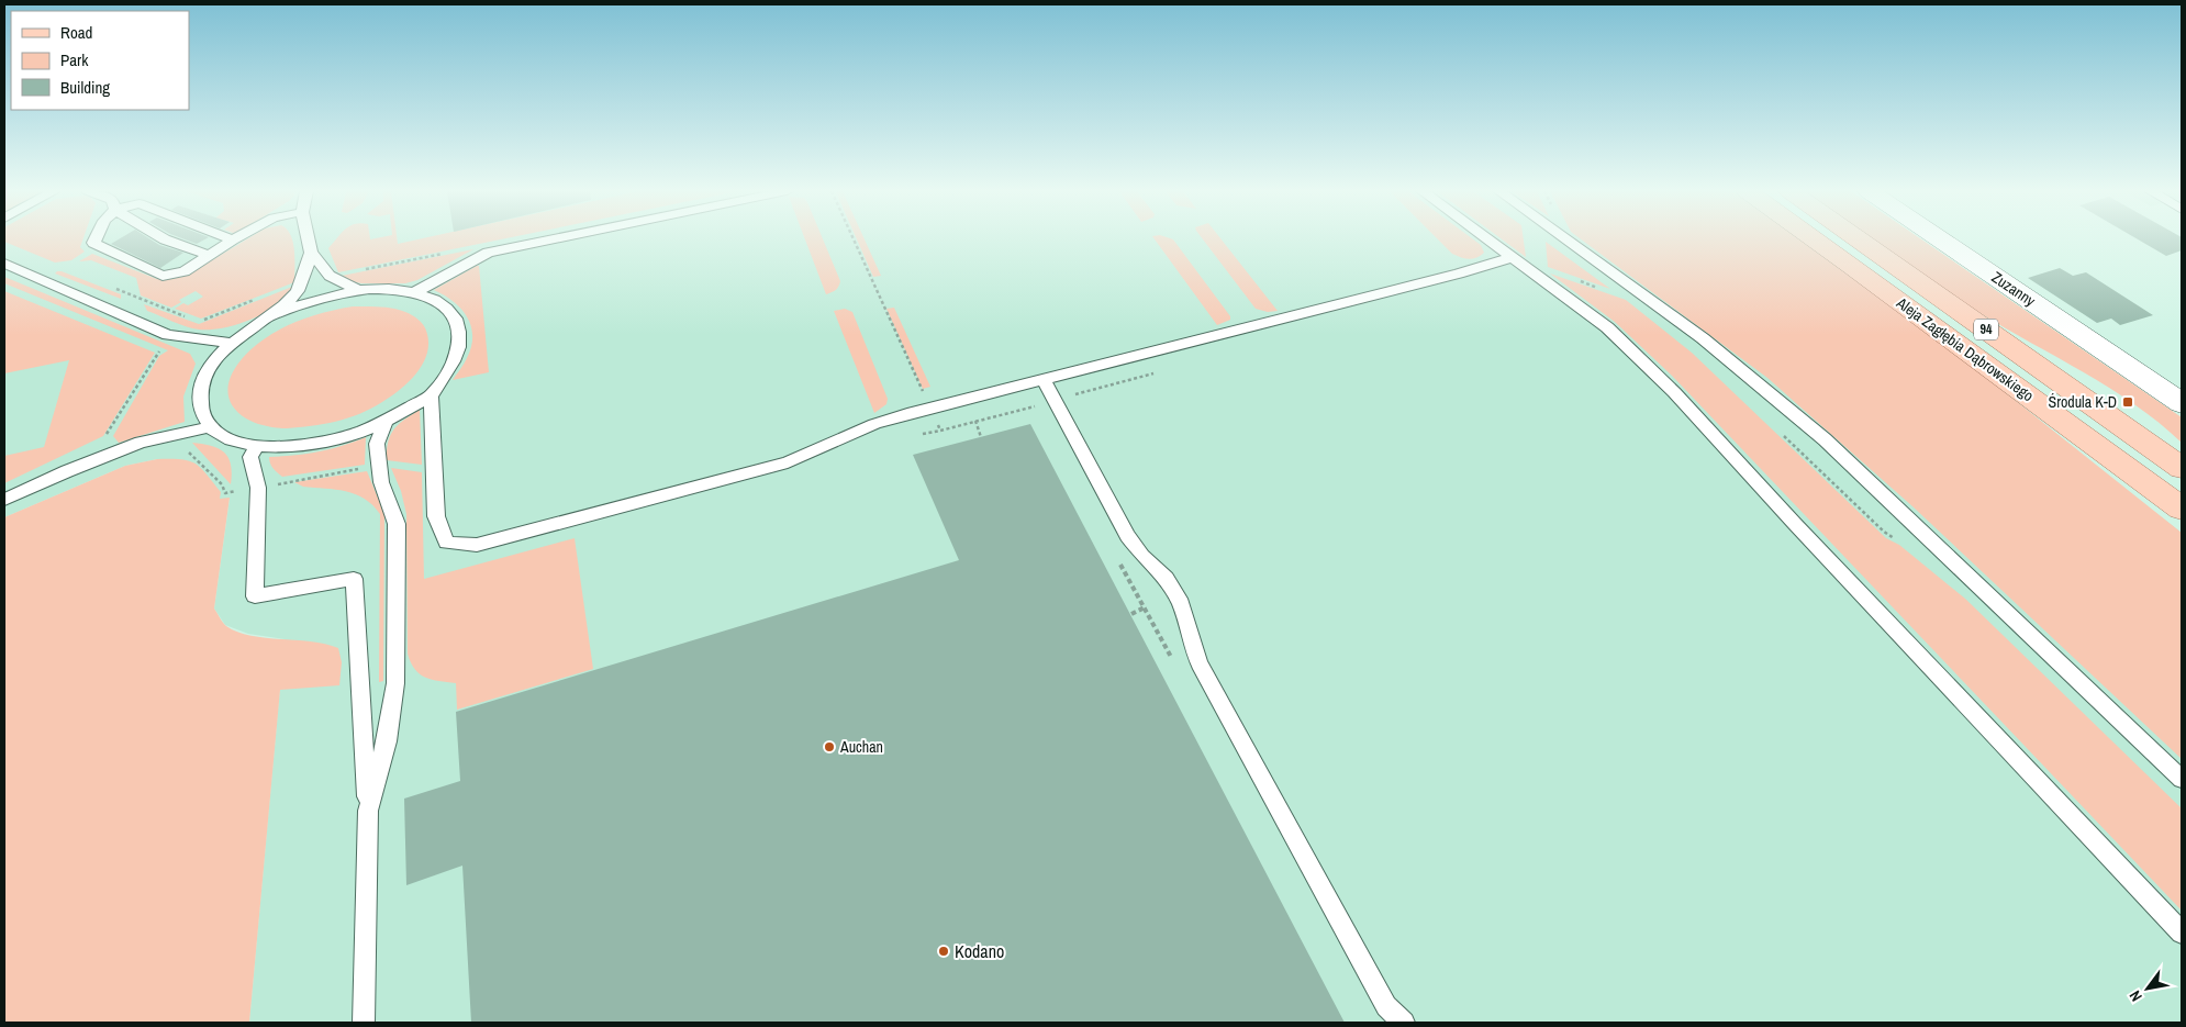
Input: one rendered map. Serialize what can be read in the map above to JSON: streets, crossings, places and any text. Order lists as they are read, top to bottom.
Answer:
{
  "streets": {
    "main road": ["94", "Aleja Zagłębia Dąbrowskiego"],
    "street": ["Zuzanny"]
  },
  "places": {
    "transit": ["Środula K-D"],
    "other": ["Auchan", "Kodano"]
  },
  "legend": ["Road", "Park", "Building"],
  "north": "bottom left"
}
